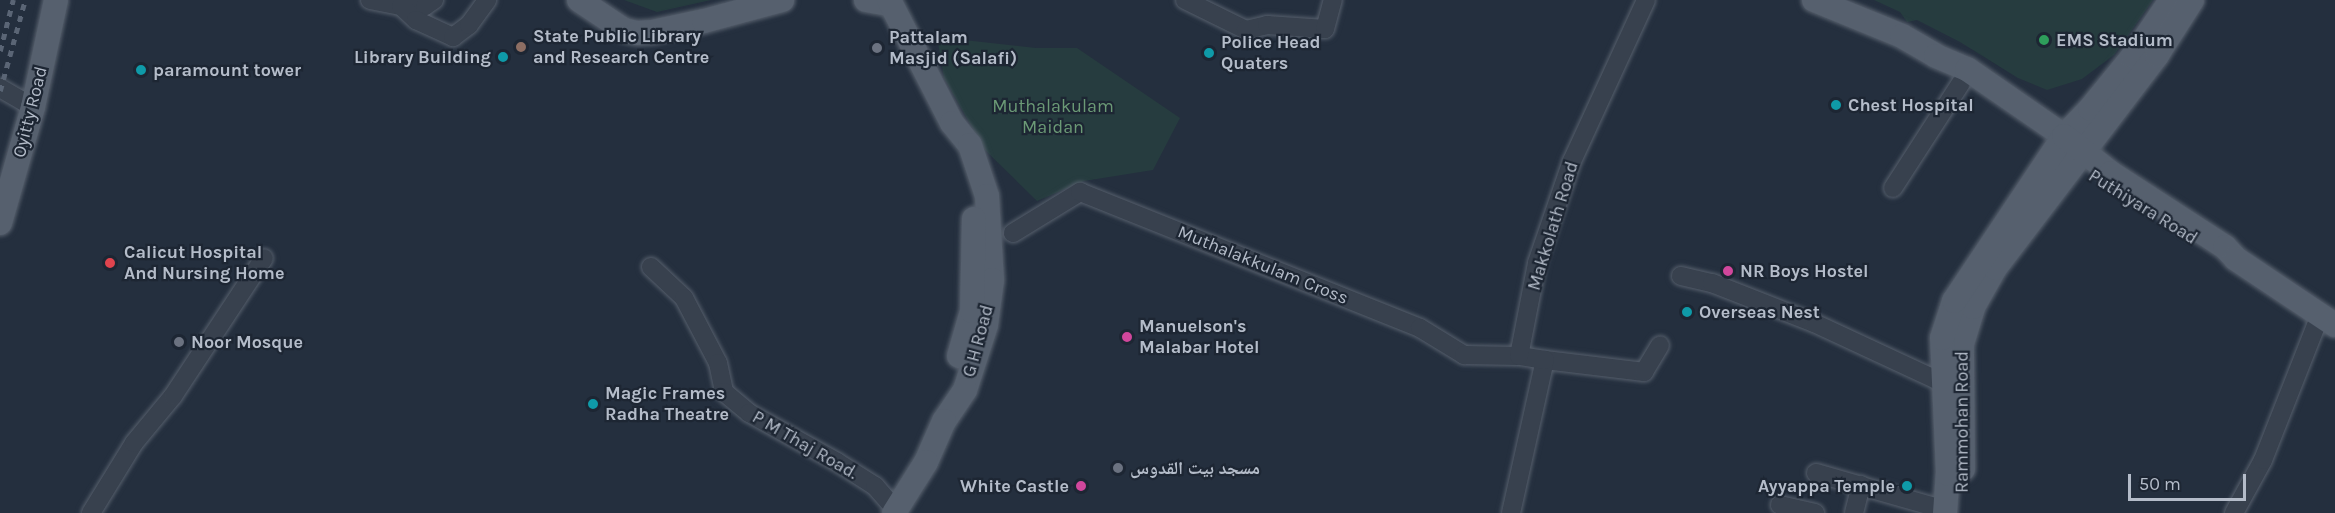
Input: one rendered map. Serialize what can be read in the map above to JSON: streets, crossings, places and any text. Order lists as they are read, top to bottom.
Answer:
{
  "streets": {
    "main road": [
      "Oyitty Road",
      "Puthiyara Road",
      "G H Road",
      "Rammohan Road"
    ],
    "street": ["Makkolath Road", "Muthalakkulam Cross", "P M Thaj Road."]
  },
  "crossings": [
    ["Puthiyara Road", "Rammohan Road"],
    ["Makkolath Road", "Muthalakkulam Cross"],
    ["G H Road", "P M Thaj Road."]
  ],
  "parks": ["Muthalakulam Maidan"],
  "places": [
    "EMS Stadium",
    "State Public Library and Research Centre",
    "Pattalam Masjid (Salafi)",
    "Police Head Quaters",
    "Library Building",
    "paramount tower",
    "Chest Hospital",
    "Calicut Hospital And Nursing Home",
    "NR Boys Hostel",
    "Overseas Nest",
    "Manuelson's Malabar Hotel",
    "Noor Mosque",
    "Magic Frames Radha Theatre",
    "مسجد بیت القدوس",
    "White Castle",
    "Ayyappa Temple"
  ],
  "scale_bar": "50 m"
}
